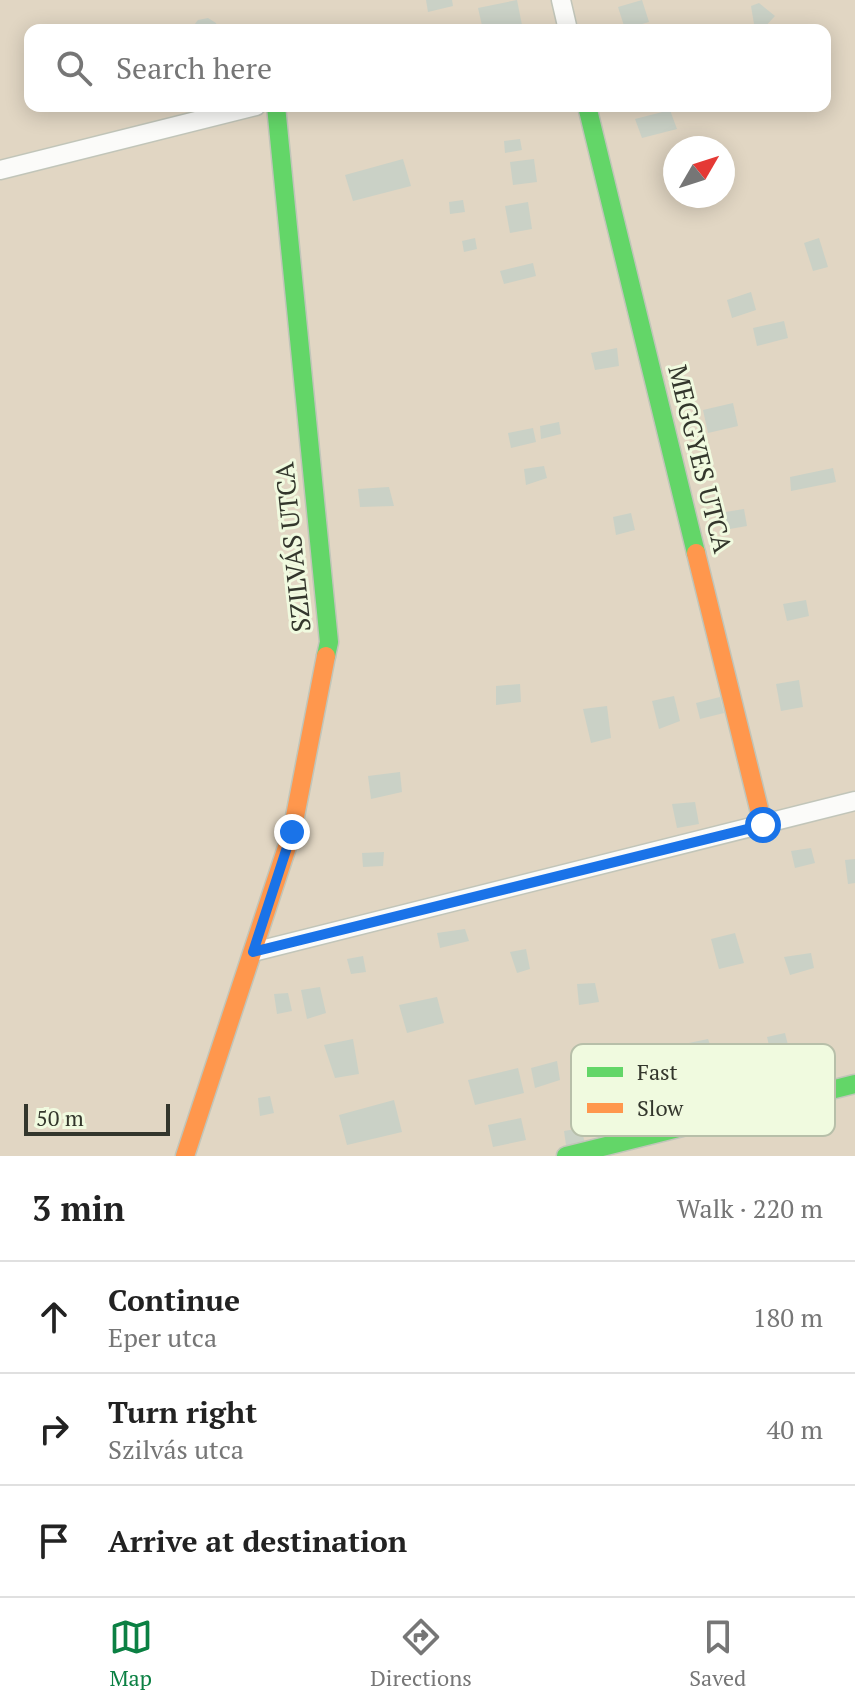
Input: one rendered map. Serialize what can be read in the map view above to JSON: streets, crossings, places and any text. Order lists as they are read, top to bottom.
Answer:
{
  "streets": {
    "street": ["MEGGYES UTCA", "SZILVÁS UTCA"]
  },
  "legend": ["Fast", "Slow"],
  "scale_bar": "50 m",
  "north": "top right",
  "page": {
    "search": "Search here",
    "scale": "50 m",
    "heading": ["3 min", "Walk · 220 m"],
    "list": [
      ["Continue", "Eper utca", "180 m"],
      ["Turn right", "Szilvás utca", "40 m"],
      "Arrive at destination"
    ],
    "nav": ["Map", "Directions", "Saved"]
  }
}
